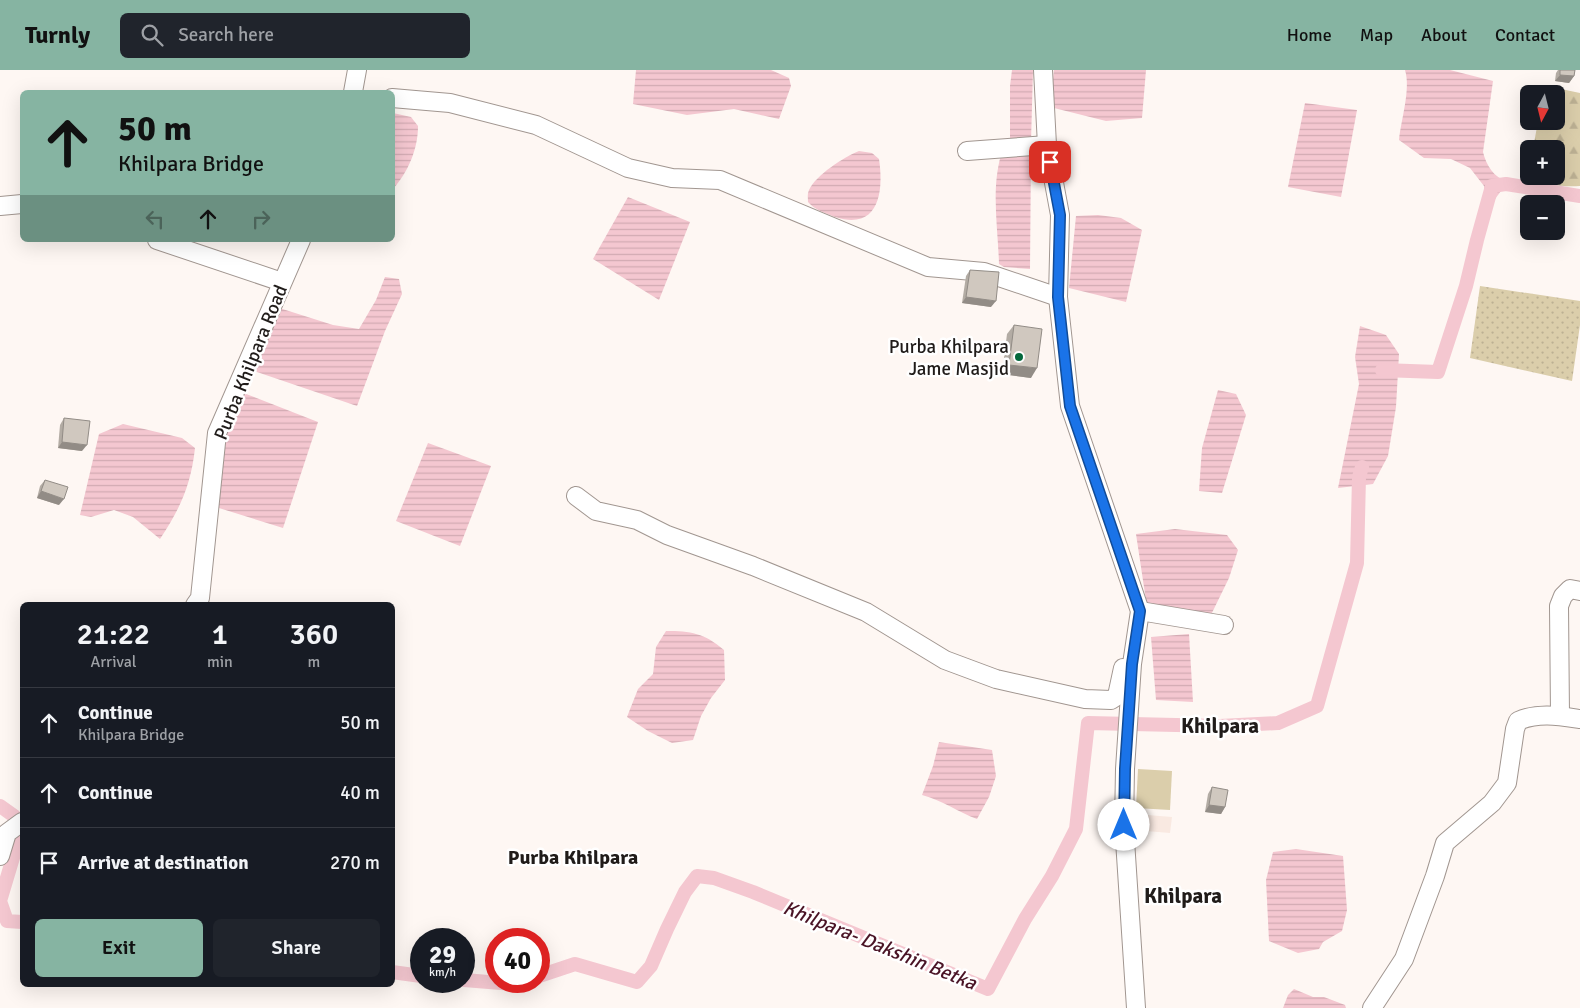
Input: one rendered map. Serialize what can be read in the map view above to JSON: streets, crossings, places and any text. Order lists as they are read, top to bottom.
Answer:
{
  "streets": {
    "street": ["Purba Khilpara Road"]
  },
  "districts": ["Khilpara", "Purba Khilpara", "Khilpara"],
  "water": ["Khilpara- Dakshin Betka"],
  "places": ["Purba Khilpara Jame Masjid"],
  "north": "bottom",
  "page": {
    "header": "Turnly",
    "search": "Search here",
    "nav": [
      "Home",
      "Map",
      "About",
      "Contact"
    ],
    "map_buttons": ["+", "−"],
    "turn": ["50 m", "Khilpara Bridge"],
    "eta": [
      "21:22",
      "Arrival",
      "1",
      "min",
      "360",
      "m"
    ],
    "list": [
      {
        "name": "Continue",
        "note": "Khilpara Bridge",
        "value": "50 m"
      },
      {
        "name": "Continue",
        "value": "40 m"
      },
      {
        "name": "Arrive at destination",
        "value": "270 m"
      }
    ],
    "buttons": ["Exit", "Share"],
    "speed": "29 km/h",
    "limit": "40"
  }
}
